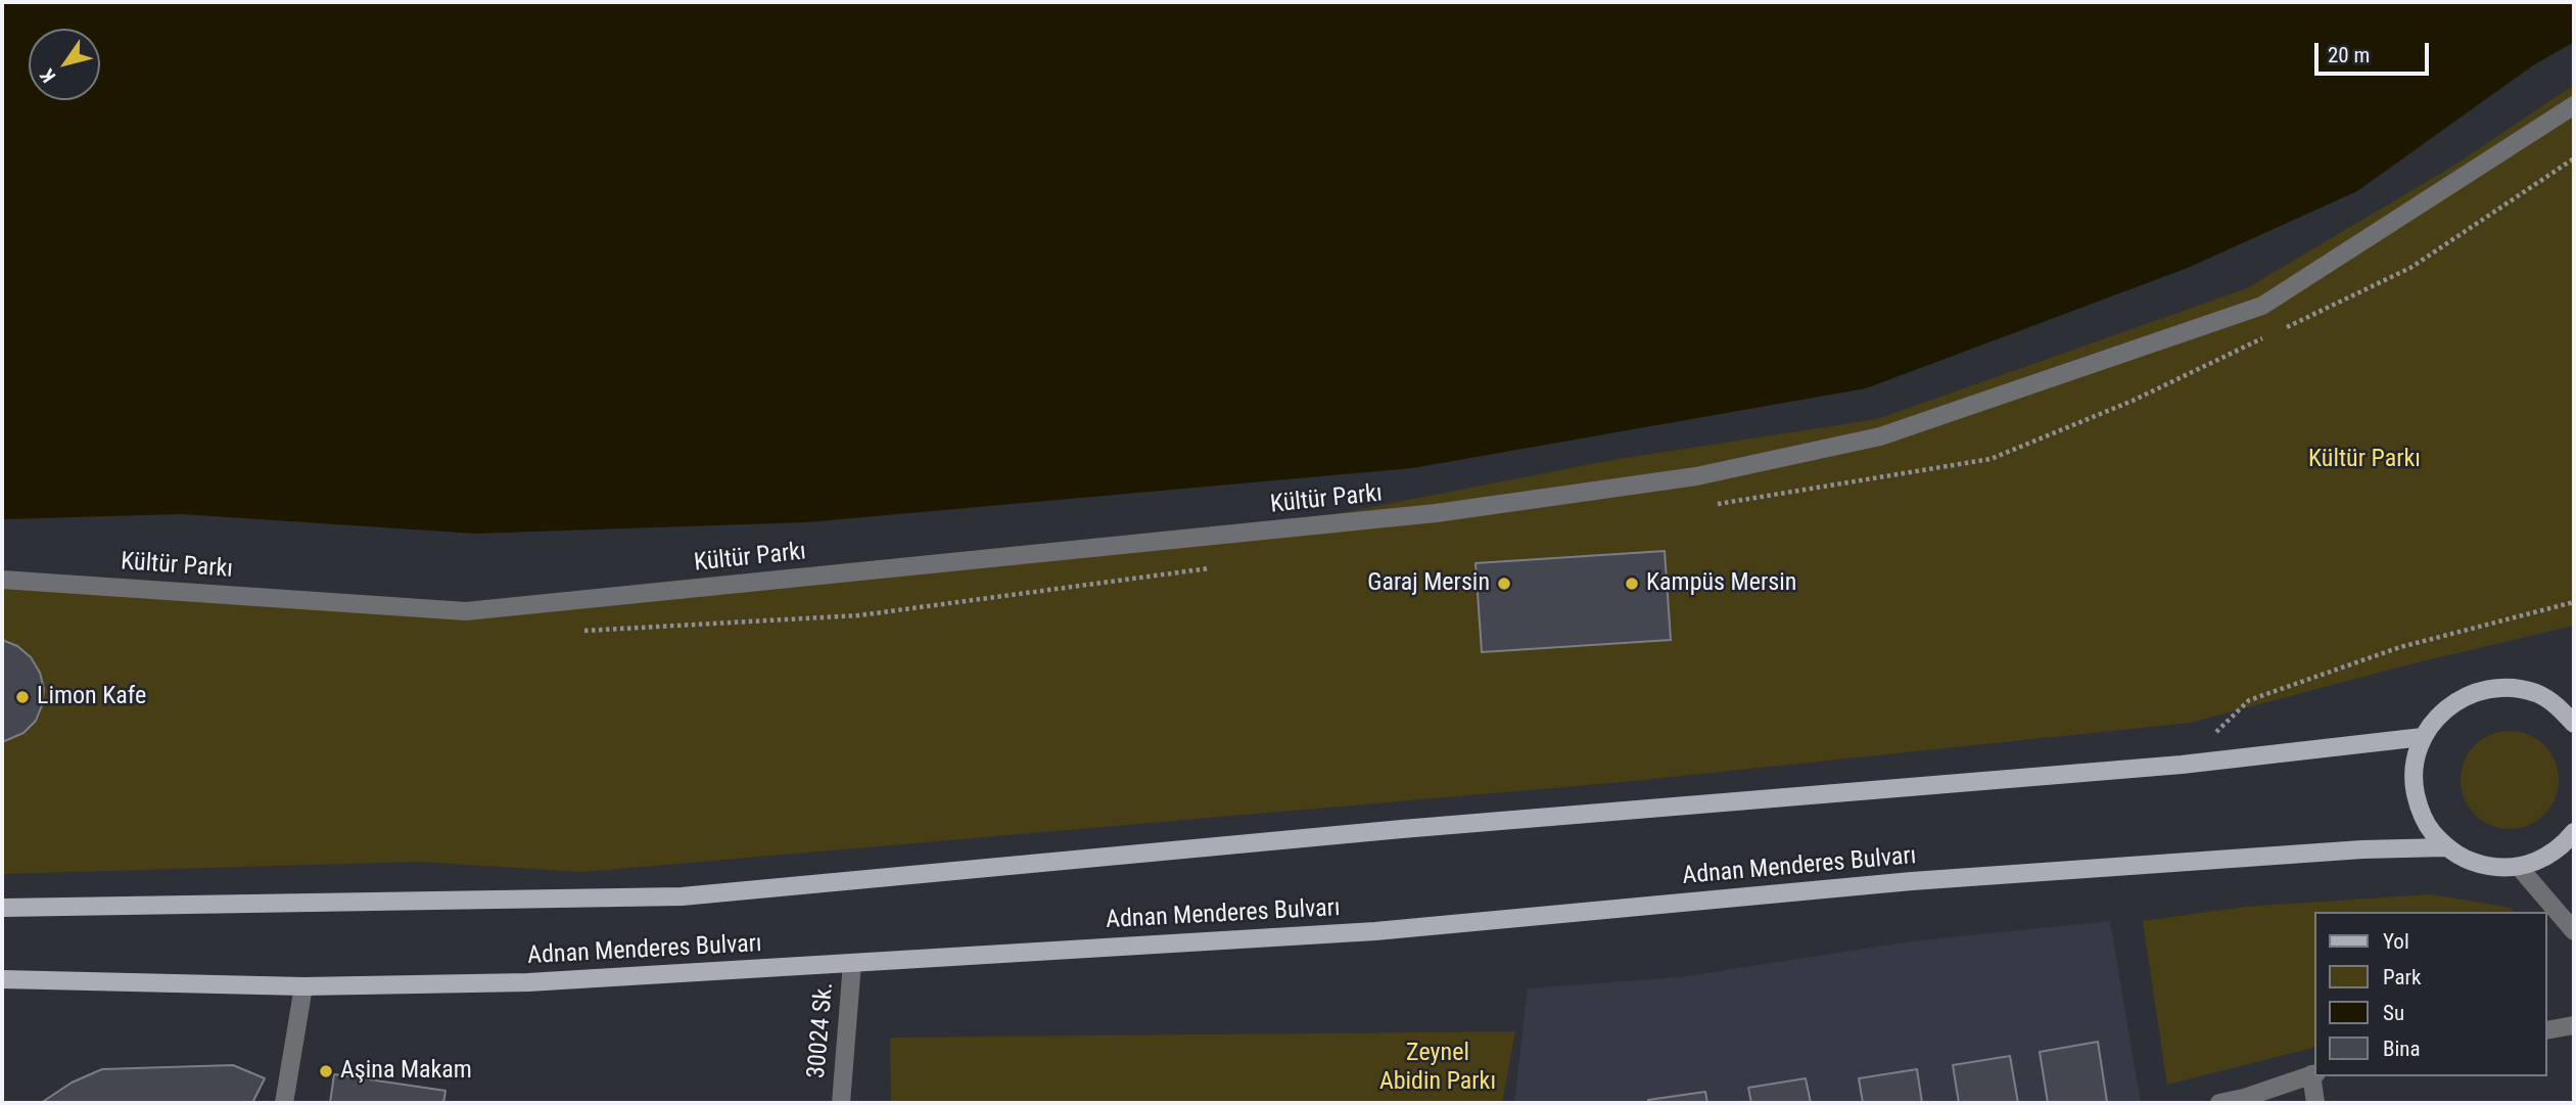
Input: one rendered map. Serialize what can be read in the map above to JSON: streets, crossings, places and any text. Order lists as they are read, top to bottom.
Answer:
{
  "streets": {
    "main road": ["Adnan Menderes Bulvarı"],
    "street": ["Kültür Parkı", "30024 Sk."]
  },
  "crossings": [
    ["Adnan Menderes Bulvarı", "30024 Sk."]
  ],
  "parks": ["Kültür Parkı", "Zeynel Abidin Parkı"],
  "places": [
    "Garaj Mersin",
    "Kampüs Mersin",
    "Limon Kafe",
    "Aşina Makam"
  ],
  "legend": [
    "Yol",
    "Park",
    "Su",
    "Bina"
  ],
  "scale_bar": "20 m",
  "north": "bottom left"
}
